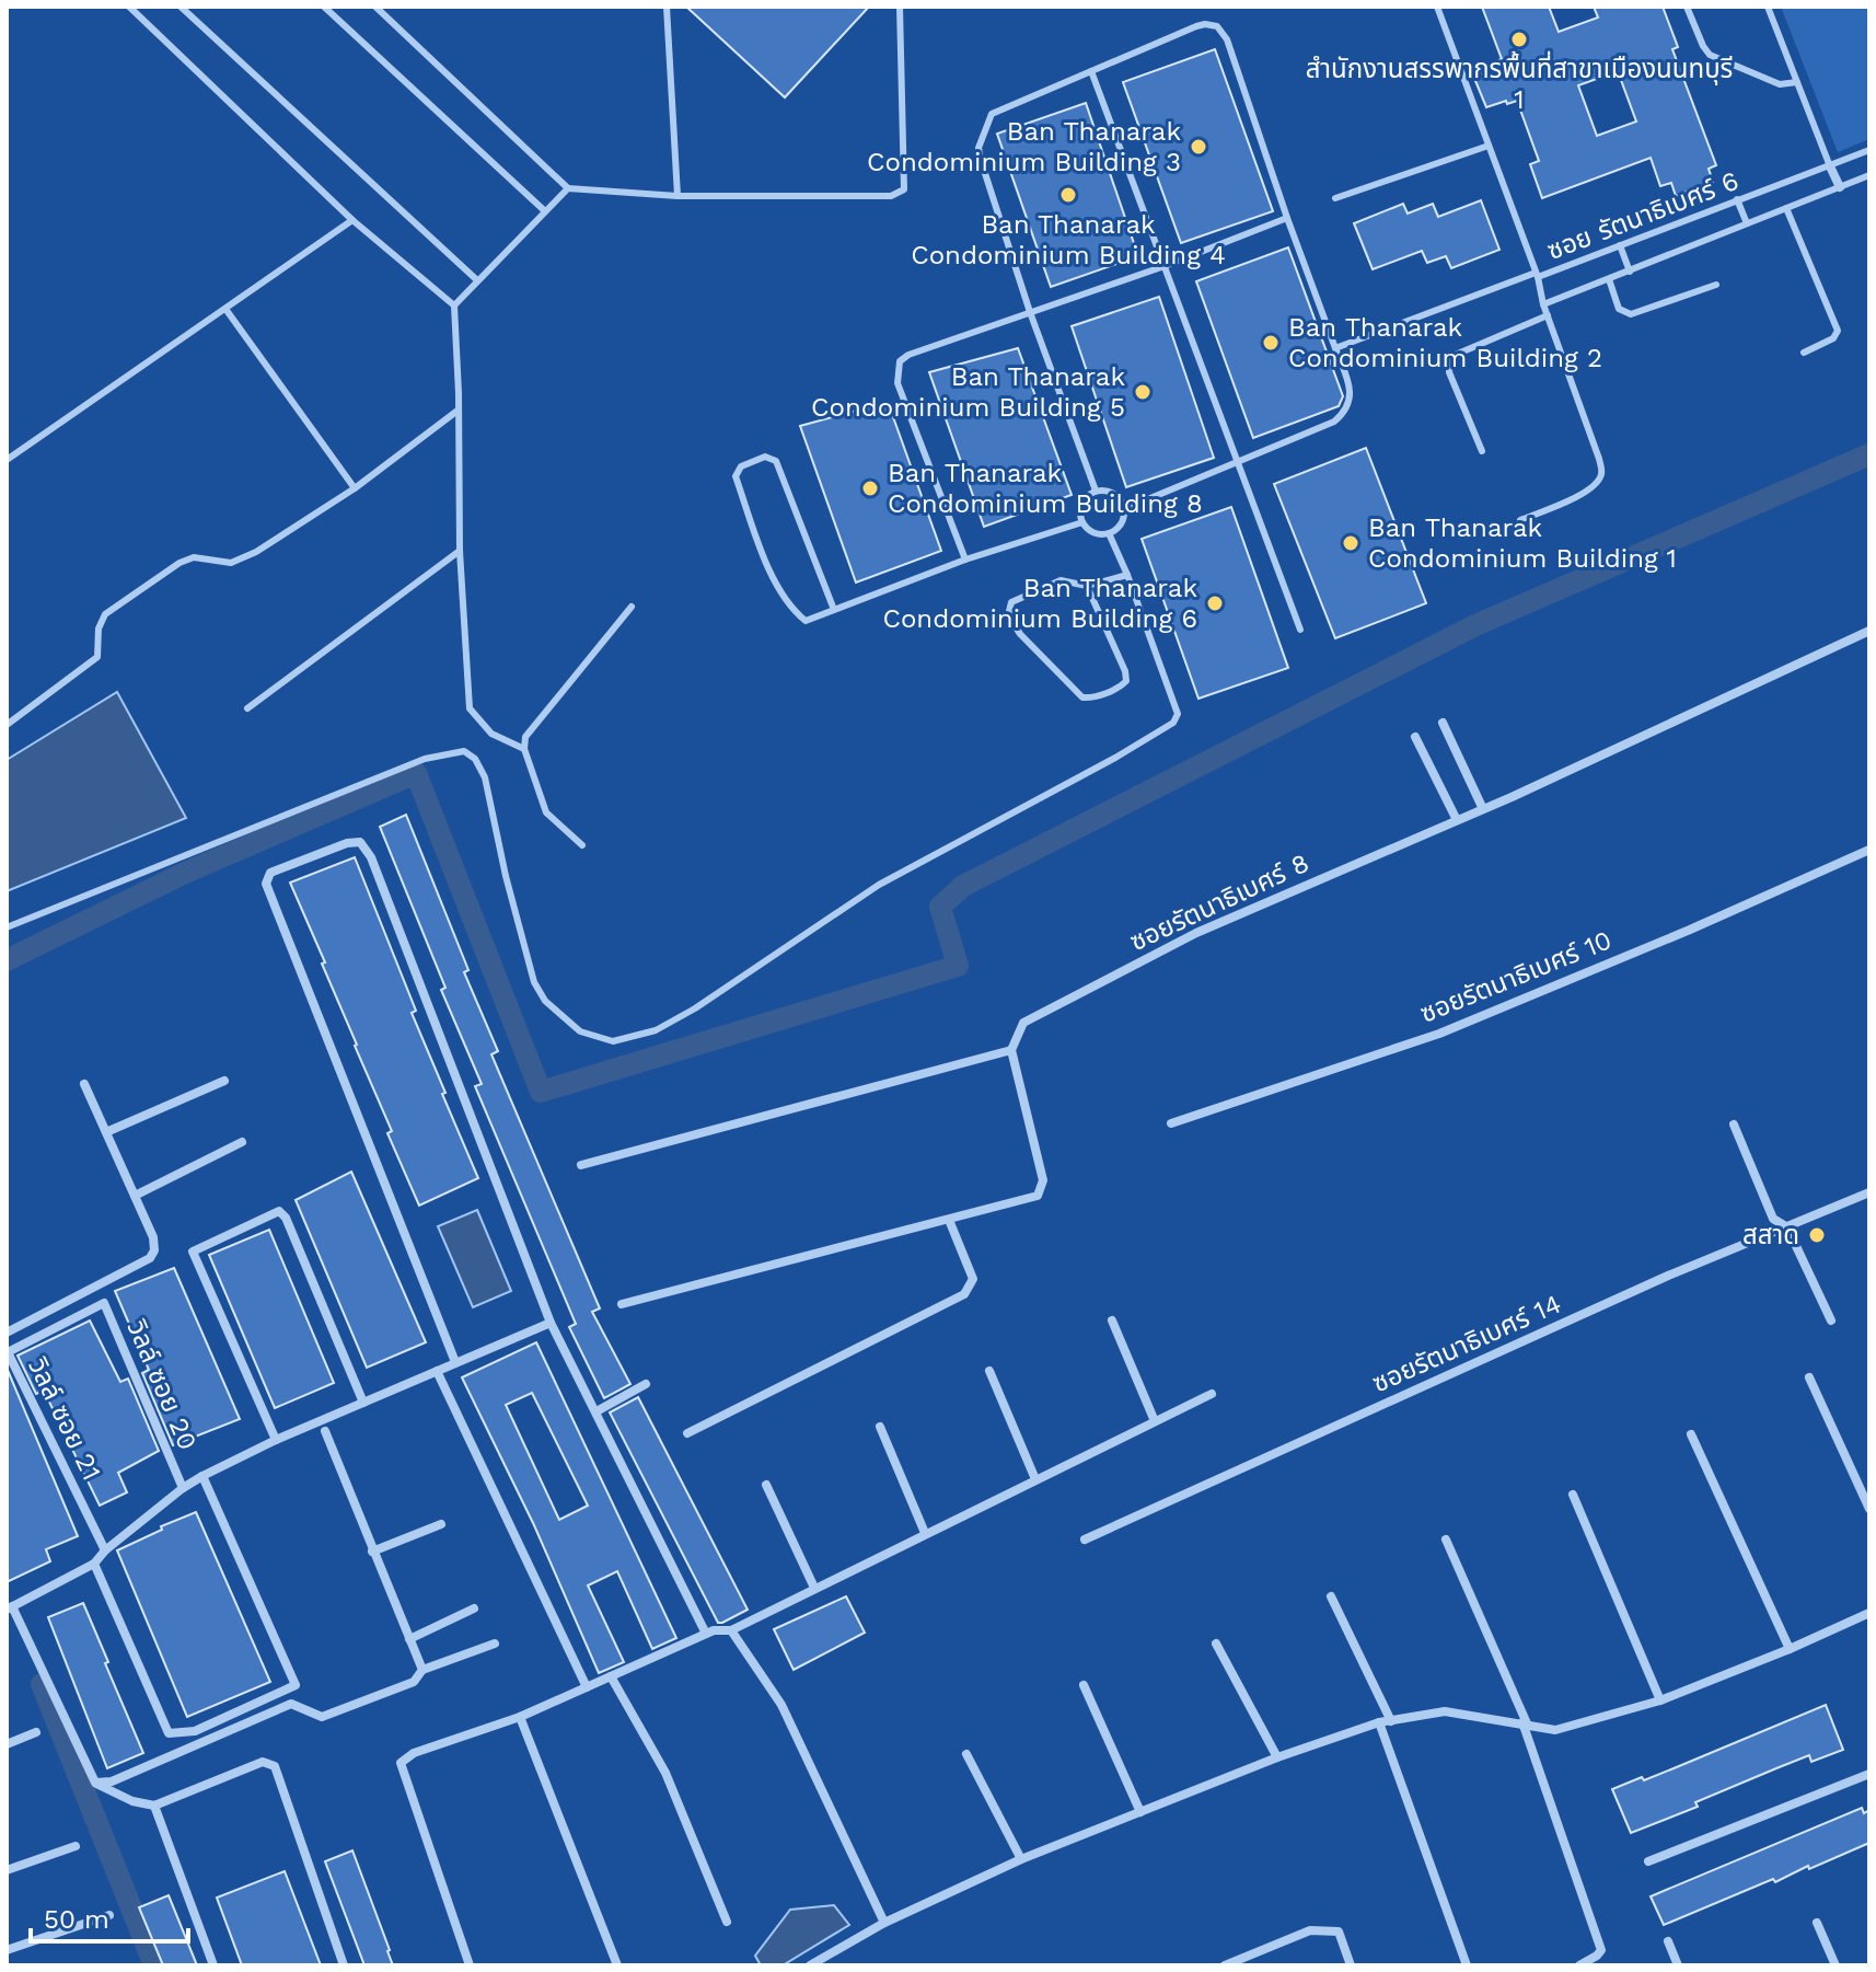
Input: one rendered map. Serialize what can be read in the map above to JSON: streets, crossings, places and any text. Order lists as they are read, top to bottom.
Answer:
{
  "streets": {
    "street": [
      "ซอยรัตนาธิเบศร์ 8",
      "ซอยรัตนาธิเบศร์ 10",
      "ซอยรัตนาธิเบศร์ 14",
      "วิลล์ ซอย 20",
      "วิลล์ ซอย 21"
    ],
    "lane": ["ซอย รัตนาธิเบศร์ 6"]
  },
  "crossings": [
    ["วิลล์ ซอย 20", "วิลล์ ซอย 21"]
  ],
  "places": [
    "สำนักงานสรรพากรพื้นที่สาขาเมืองนนทบุรี 1",
    "Ban Thanarak Condominium Building 3",
    "Ban Thanarak Condominium Building 4",
    "Ban Thanarak Condominium Building 2",
    "Ban Thanarak Condominium Building 5",
    "Ban Thanarak Condominium Building 8",
    "Ban Thanarak Condominium Building 1",
    "Ban Thanarak Condominium Building 6",
    "สสาด"
  ],
  "scale_bar": "50 m"
}
